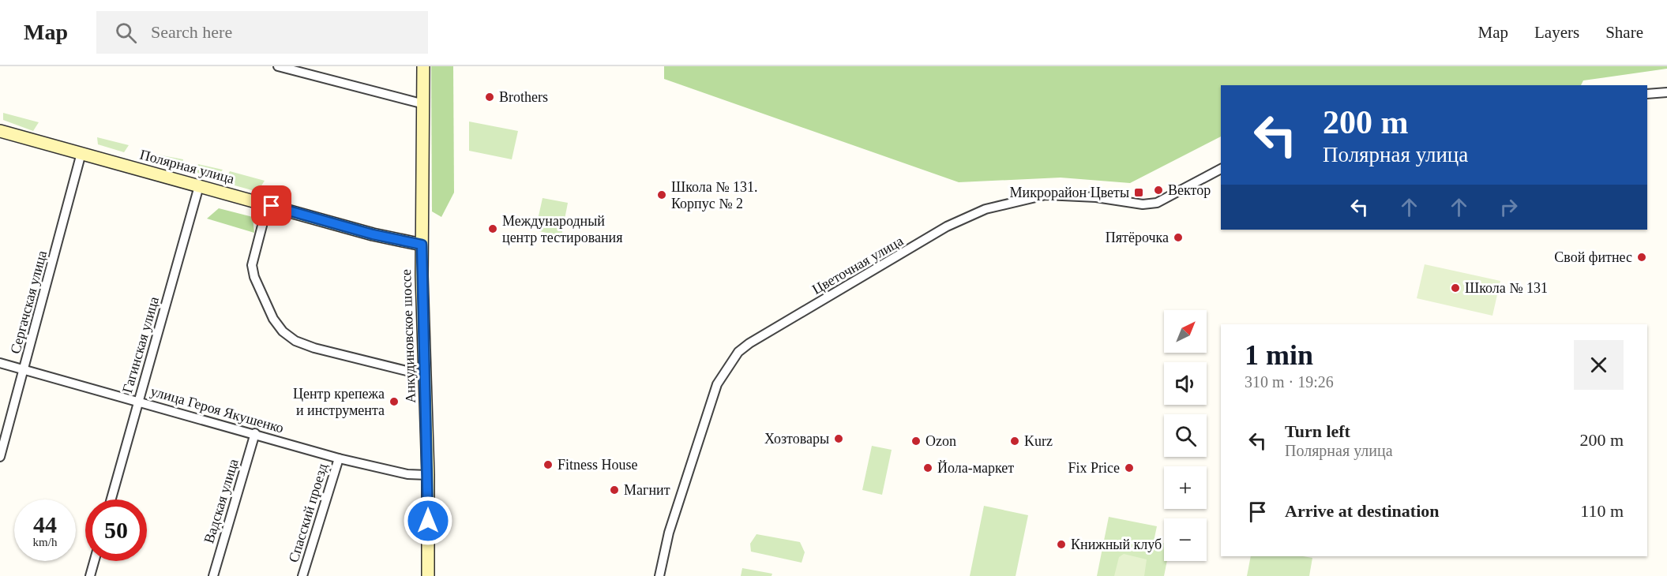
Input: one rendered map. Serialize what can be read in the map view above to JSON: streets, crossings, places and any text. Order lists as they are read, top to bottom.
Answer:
{
  "streets": {
    "main road": ["Полярная улица", "Анкудиновское шоссе"],
    "street": [
      "Цветочная улица",
      "Сергачская улица",
      "Гагинская улица",
      "улица Героя Якушенко",
      "Вадская улица",
      "Спасский проезд"
    ]
  },
  "crossings": [
    ["Полярная улица", "Сергачская улица"],
    ["Полярная улица", "Анкудиновское шоссе"],
    ["Полярная улица", "Гагинская улица"],
    ["Сергачская улица", "улица Героя Якушенко"],
    ["Анкудиновское шоссе", "улица Героя Якушенко"],
    ["Гагинская улица", "улица Героя Якушенко"],
    ["улица Героя Якушенко", "Вадская улица"],
    ["улица Героя Якушенко", "Спасский проезд"]
  ],
  "places": {
    "other": [
      "Brothers",
      "Вектор",
      "Школа № 131. Корпус № 2",
      "Международный центр тестирования",
      "Пятёрочка",
      "Свой фитнес",
      "Школа № 131",
      "Центр крепежа и инструмента",
      "Хозтовары",
      "Ozon",
      "Kurz",
      "Fitness House",
      "Йола-маркет",
      "Fix Price",
      "Магнит",
      "Книжный клуб"
    ],
    "transit": ["Микрорайон Цветы"]
  },
  "north": "top right",
  "page": {
    "header": "Map",
    "search": "Search here",
    "nav": ["Map", "Layers", "Share"],
    "turn": ["200 m", "Полярная улица"],
    "map_buttons": ["+", "−"],
    "heading": ["1 min", "310 m · 19:26"],
    "list": [
      {
        "name": "Turn left",
        "note": "Полярная улица",
        "value": "200 m"
      },
      {
        "name": "Arrive at destination",
        "value": "110 m"
      }
    ],
    "speed": "44 km/h",
    "limit": "50"
  }
}
